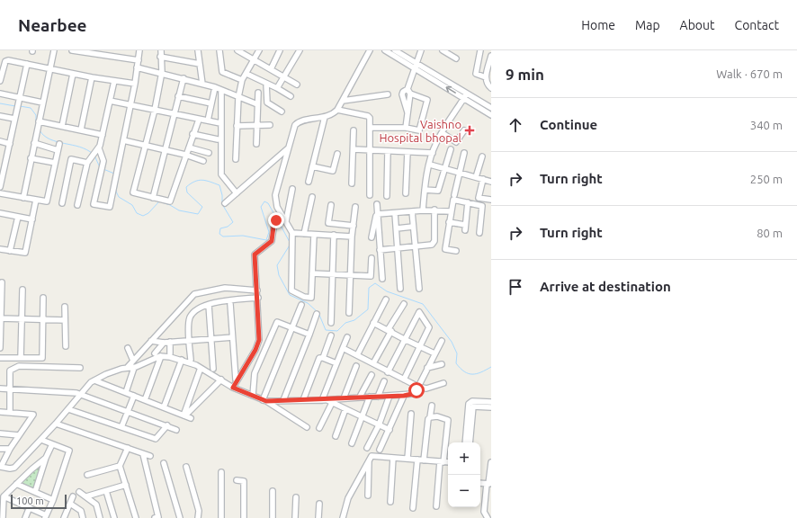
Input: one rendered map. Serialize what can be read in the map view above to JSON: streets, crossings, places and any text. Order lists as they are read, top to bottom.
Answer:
{
  "places": {
    "health": ["Vaishno Hospital bhopal"]
  },
  "scale_bar": "100 m",
  "page": {
    "header": "Nearbee",
    "nav": [
      "Home",
      "Map",
      "About",
      "Contact"
    ],
    "heading": ["9 min", "Walk · 670 m"],
    "list": [
      ["Continue", "340 m"],
      ["Turn right", "250 m"],
      ["Turn right", "80 m"],
      "Arrive at destination"
    ],
    "map_buttons": ["+", "−"],
    "scale": "100 m"
  }
}
